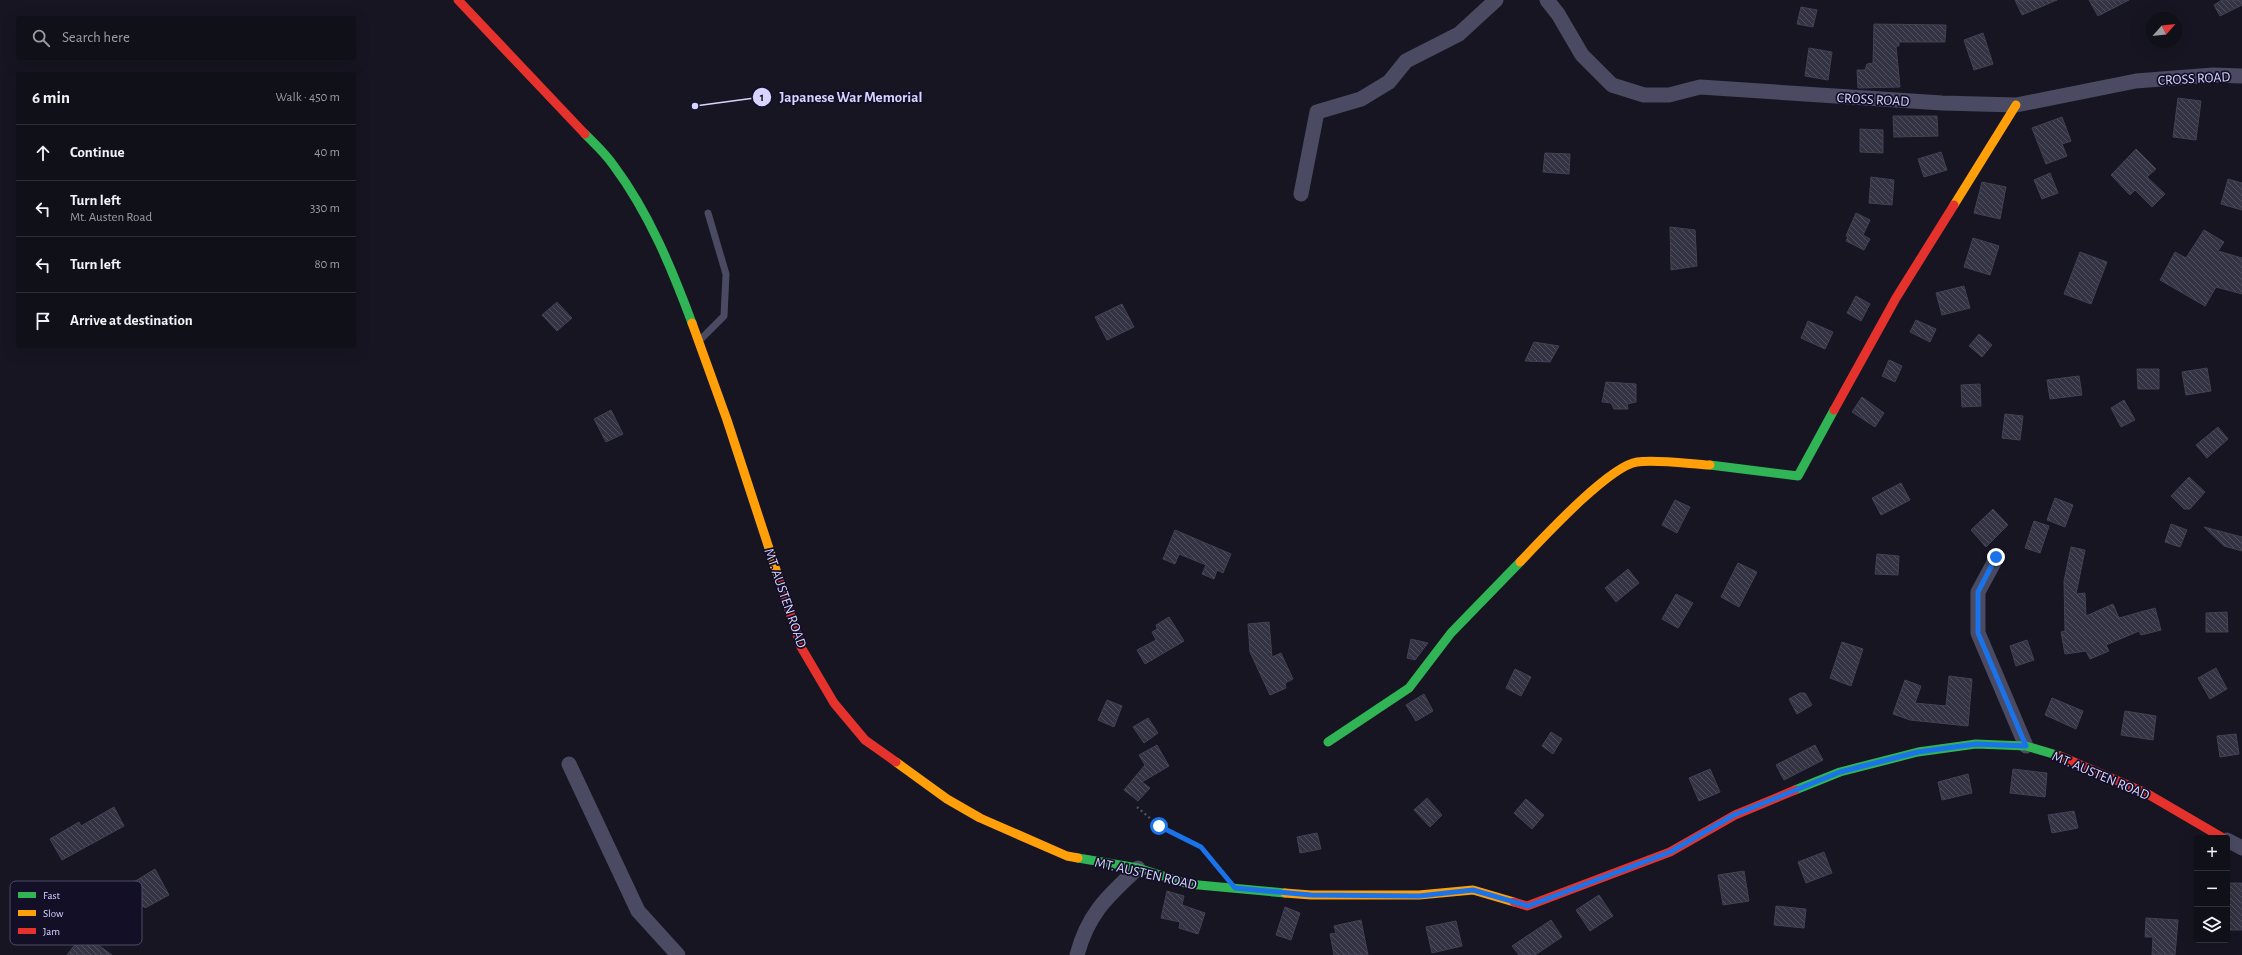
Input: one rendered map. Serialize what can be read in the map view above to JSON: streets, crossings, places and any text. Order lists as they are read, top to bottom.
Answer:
{
  "streets": {
    "street": ["CROSS ROAD", "MT. AUSTEN ROAD"]
  },
  "places": ["Japanese War Memorial"],
  "legend": ["Fast", "Slow", "Jam"],
  "north": "top right",
  "page": {
    "search": "Search here",
    "heading": ["6 min", "Walk · 450 m"],
    "list": [
      ["Continue", "40 m"],
      ["Turn left", "Mt. Austen Road", "330 m"],
      ["Turn left", "80 m"],
      "Arrive at destination"
    ],
    "map_buttons": ["+", "−"]
  }
}
